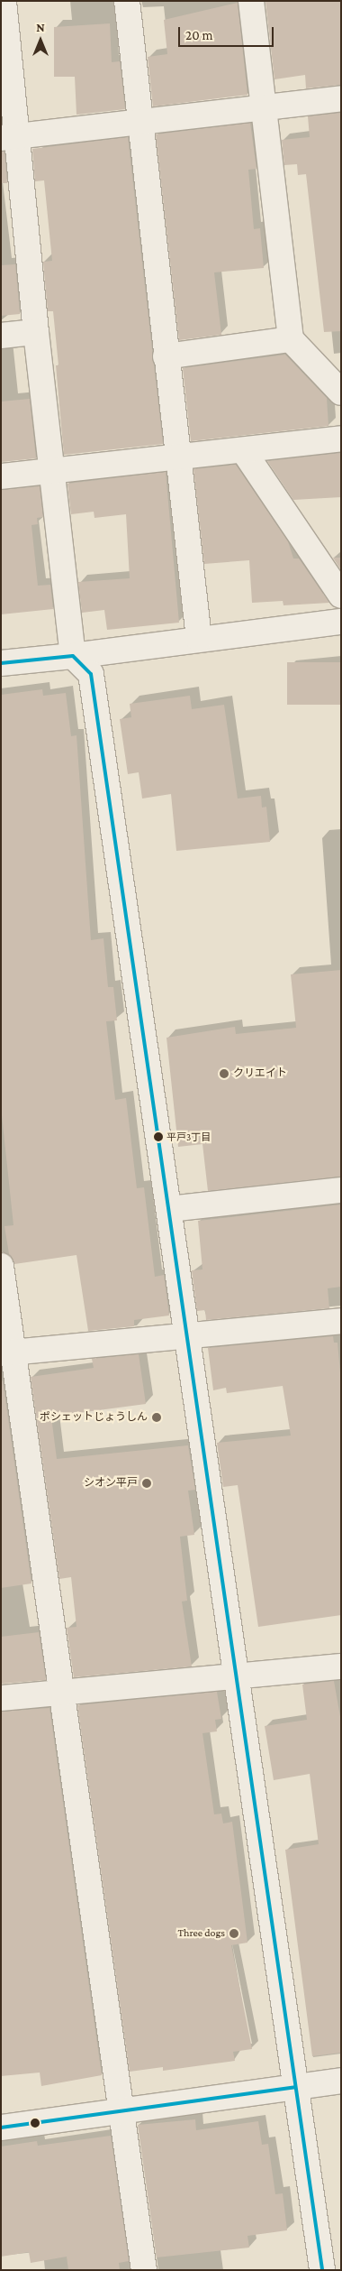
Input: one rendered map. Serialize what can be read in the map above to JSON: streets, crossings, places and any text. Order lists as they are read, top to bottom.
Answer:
{
  "places": [
    "クリエイト",
    "平戸3丁目",
    "ポシェットじょうしん",
    "シオン平戸",
    "Three dogs"
  ],
  "scale_bar": "20 m",
  "north": "top"
}
